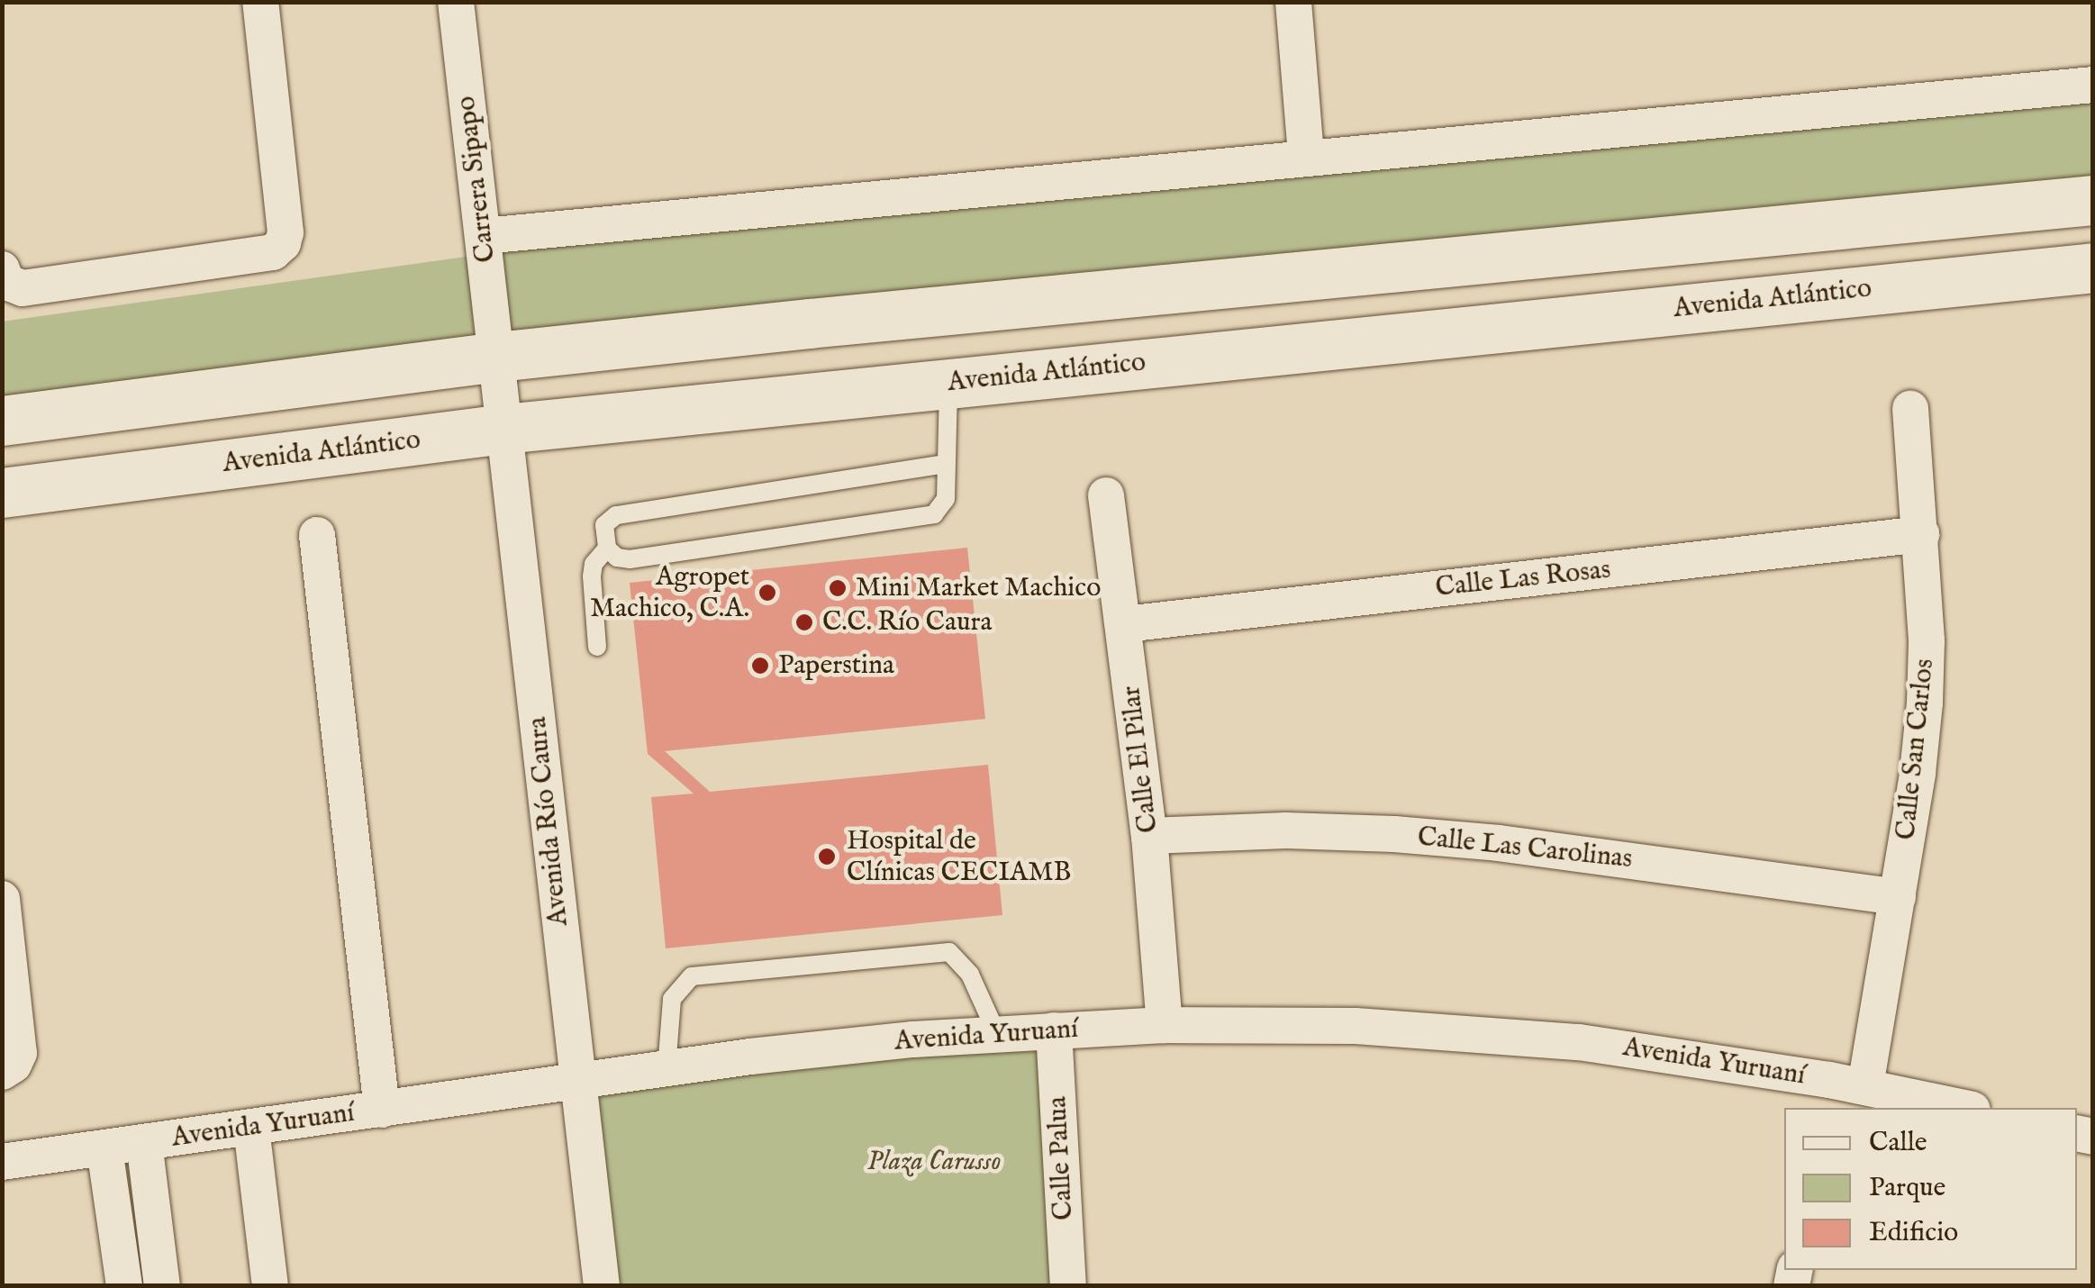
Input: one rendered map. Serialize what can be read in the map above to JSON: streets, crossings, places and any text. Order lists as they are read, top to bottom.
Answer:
{
  "streets": {
    "main road": ["Avenida Atlántico"],
    "street": [
      "Carrera Sipapo",
      "Calle Las Rosas",
      "Calle San Carlos",
      "Calle El Pilar",
      "Avenida Río Caura",
      "Calle Las Carolinas",
      "Avenida Yuruaní",
      "Calle Palua"
    ]
  },
  "crossings": [
    ["Carrera Sipapo", "Avenida Río Caura"],
    ["Avenida Atlántico", "Avenida Río Caura"],
    ["Calle Las Rosas", "Calle San Carlos"],
    ["Calle Las Rosas", "Calle El Pilar"],
    ["Calle San Carlos", "Calle Las Carolinas"],
    ["Calle San Carlos", "Avenida Yuruaní"],
    ["Calle El Pilar", "Calle Las Carolinas"],
    ["Calle El Pilar", "Avenida Yuruaní"],
    ["Avenida Río Caura", "Avenida Yuruaní"],
    ["Avenida Yuruaní", "Calle Palua"]
  ],
  "parks": ["Plaza Carusso"],
  "places": [
    "Mini Market Machico",
    "Agropet Machico, C.A.",
    "C.C. Río Caura",
    "Paperstina",
    "Hospital de Clínicas CECIAMB"
  ],
  "legend": ["Calle", "Parque", "Edificio"]
}
